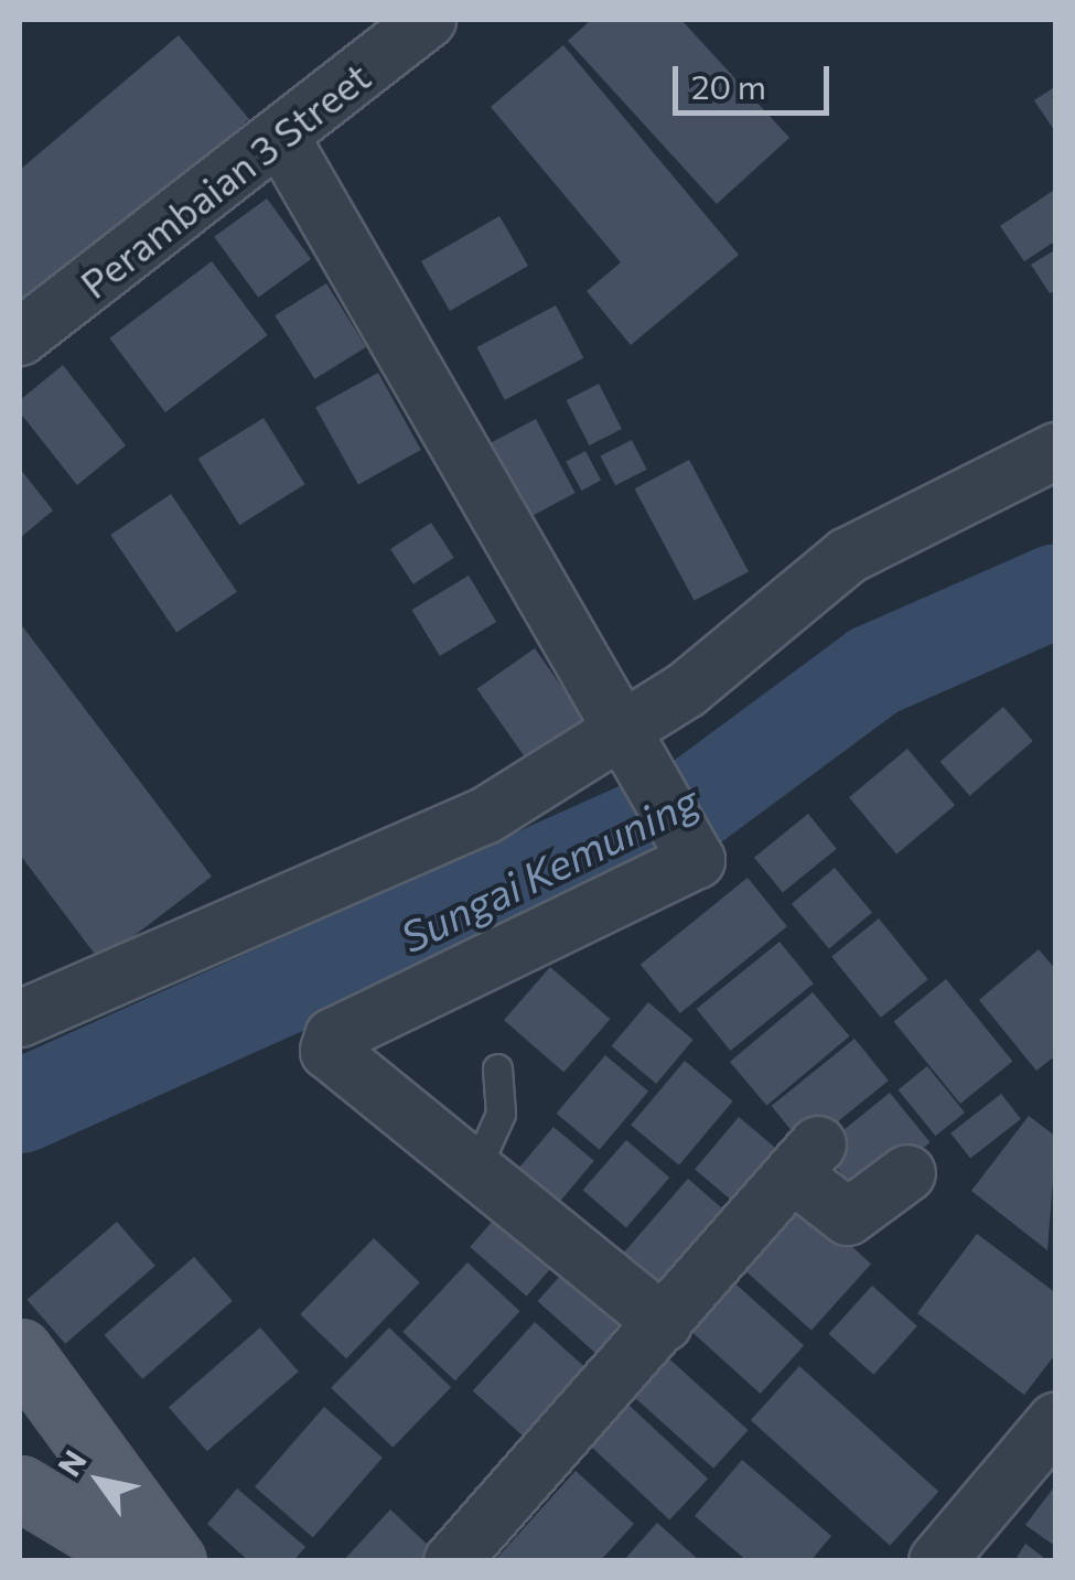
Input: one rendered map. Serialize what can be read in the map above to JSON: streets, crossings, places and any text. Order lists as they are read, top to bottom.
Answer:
{
  "streets": {
    "street": ["Perambaian 3 Street"]
  },
  "water": ["Sungai Kemuning"],
  "scale_bar": "20 m",
  "north": "top left"
}
